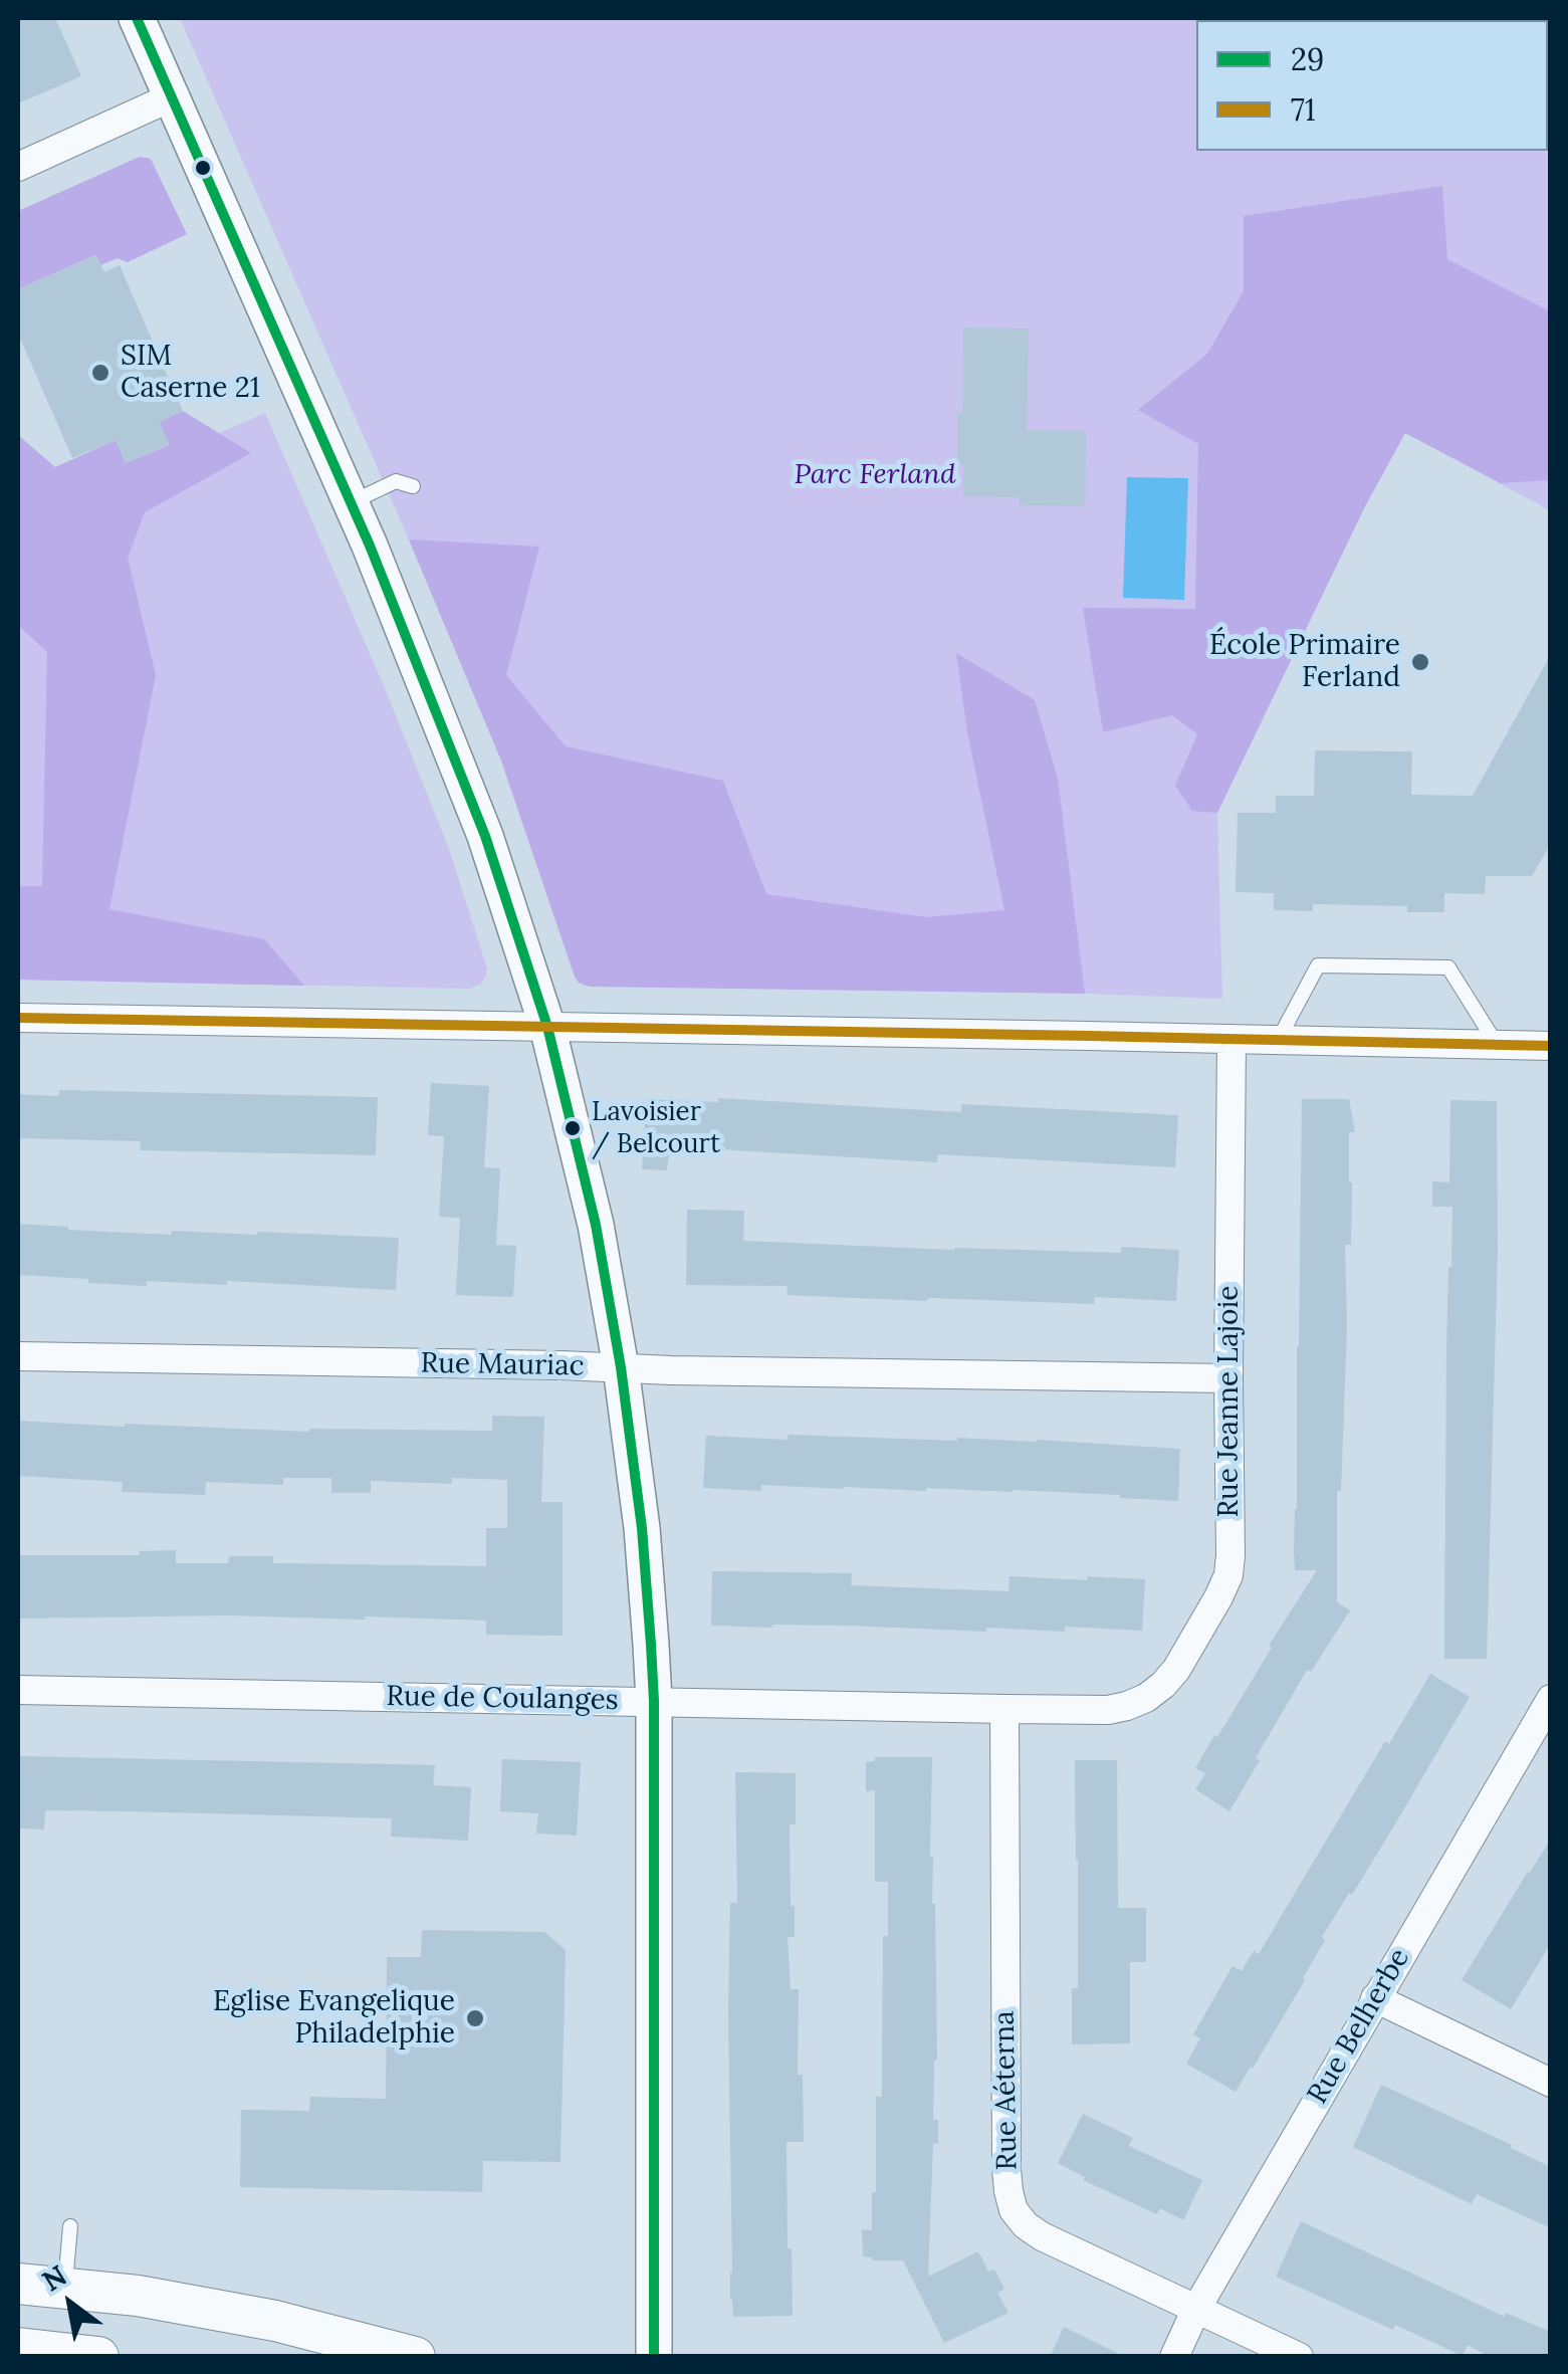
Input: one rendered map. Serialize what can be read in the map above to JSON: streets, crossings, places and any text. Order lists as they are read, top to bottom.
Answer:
{
  "streets": {
    "street": [
      "Rue Mauriac",
      "Rue Jeanne Lajoie",
      "Rue de Coulanges",
      "Rue Belherbe",
      "Rue Aéterna"
    ]
  },
  "crossings": [
    ["Rue Mauriac", "Rue Jeanne Lajoie"],
    ["Rue Jeanne Lajoie", "Rue de Coulanges"],
    ["Rue de Coulanges", "Rue Aéterna"],
    ["Rue Belherbe", "Rue Aéterna"]
  ],
  "parks": ["Parc Ferland"],
  "places": [
    "SIM Caserne 21",
    "École Primaire Ferland",
    "Lavoisier / Belcourt",
    "Eglise Evangelique Philadelphie"
  ],
  "lines": ["transit line 29", "transit line 71"],
  "legend": ["29", "71"],
  "north": "top left"
}
